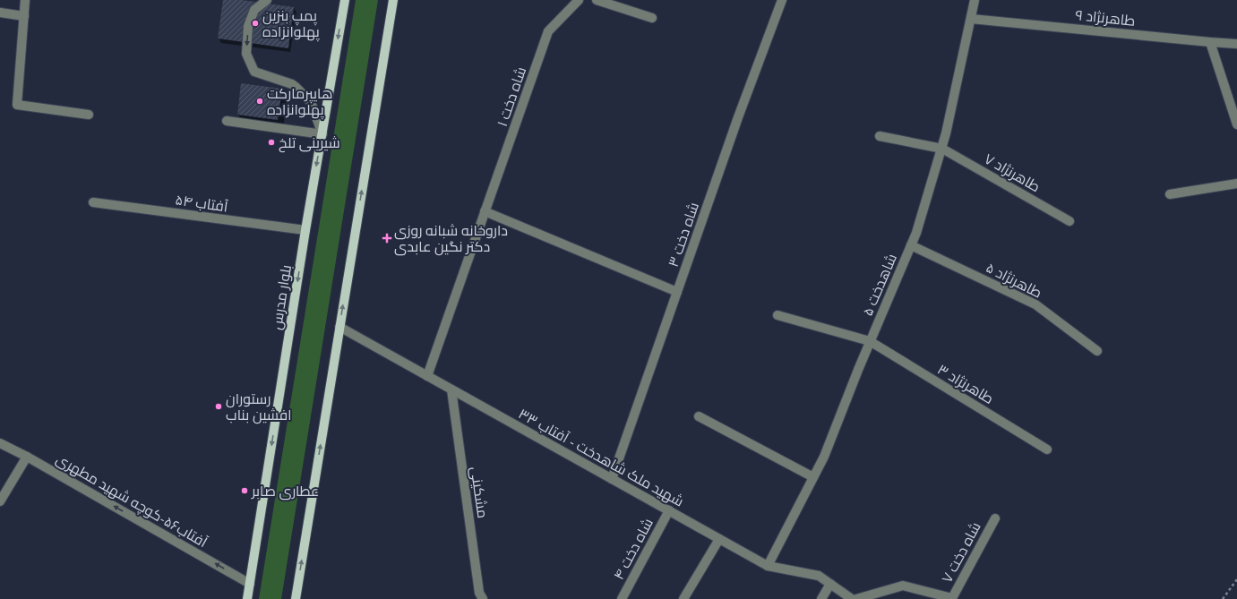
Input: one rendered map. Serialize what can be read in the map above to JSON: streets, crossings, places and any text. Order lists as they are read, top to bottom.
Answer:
{
  "streets": {
    "main road": ["بلوار مدرس"],
    "street": [
      "طاهرنژاد ۹",
      "شاه دخت ۱",
      "طاهرنژاد ۷",
      "آفتاب ۵۴",
      "شاه دخت ۳",
      "طاهرنژاد ۵",
      "شاهدخت ۵",
      "طاهرنژاد ۳",
      "شهید ملک شاهدخت - آفتاب ۳۳",
      "مشکینی",
      "آفتاب۵۶-كوچه شهيد مطهری",
      "شاه دخت ۴",
      "شاه دخت ۷"
    ]
  },
  "crossings": [
    ["طاهرنژاد ۹", "شاهدخت ۵"],
    ["شاه دخت ۱", "شهید ملک شاهدخت - آفتاب ۳۳"],
    ["طاهرنژاد ۷", "شاهدخت ۵"],
    ["آفتاب ۵۴", "بلوار مدرس"],
    ["شاه دخت ۳", "شهید ملک شاهدخت - آفتاب ۳۳"],
    ["طاهرنژاد ۵", "شاهدخت ۵"],
    ["شاهدخت ۵", "طاهرنژاد ۳"],
    ["شاهدخت ۵", "شهید ملک شاهدخت - آفتاب ۳۳"],
    ["بلوار مدرس", "آفتاب۵۶-كوچه شهيد مطهری"],
    ["شهید ملک شاهدخت - آفتاب ۳۳", "مشکینی"],
    ["شهید ملک شاهدخت - آفتاب ۳۳", "شاه دخت ۴"]
  ],
  "one_way": ["آفتاب۵۶-كوچه شهيد مطهری"],
  "places": {
    "other": [
      "پمپ بنزین پهلوانزاده",
      "هایپرمارکت پهلوانزاده",
      "شیرینی تلخ",
      "رستوران افشین بناب",
      "عطاری صابر"
    ],
    "health": ["داروخانه شبانه روزی دکتر نگین عابدی"]
  }
}
